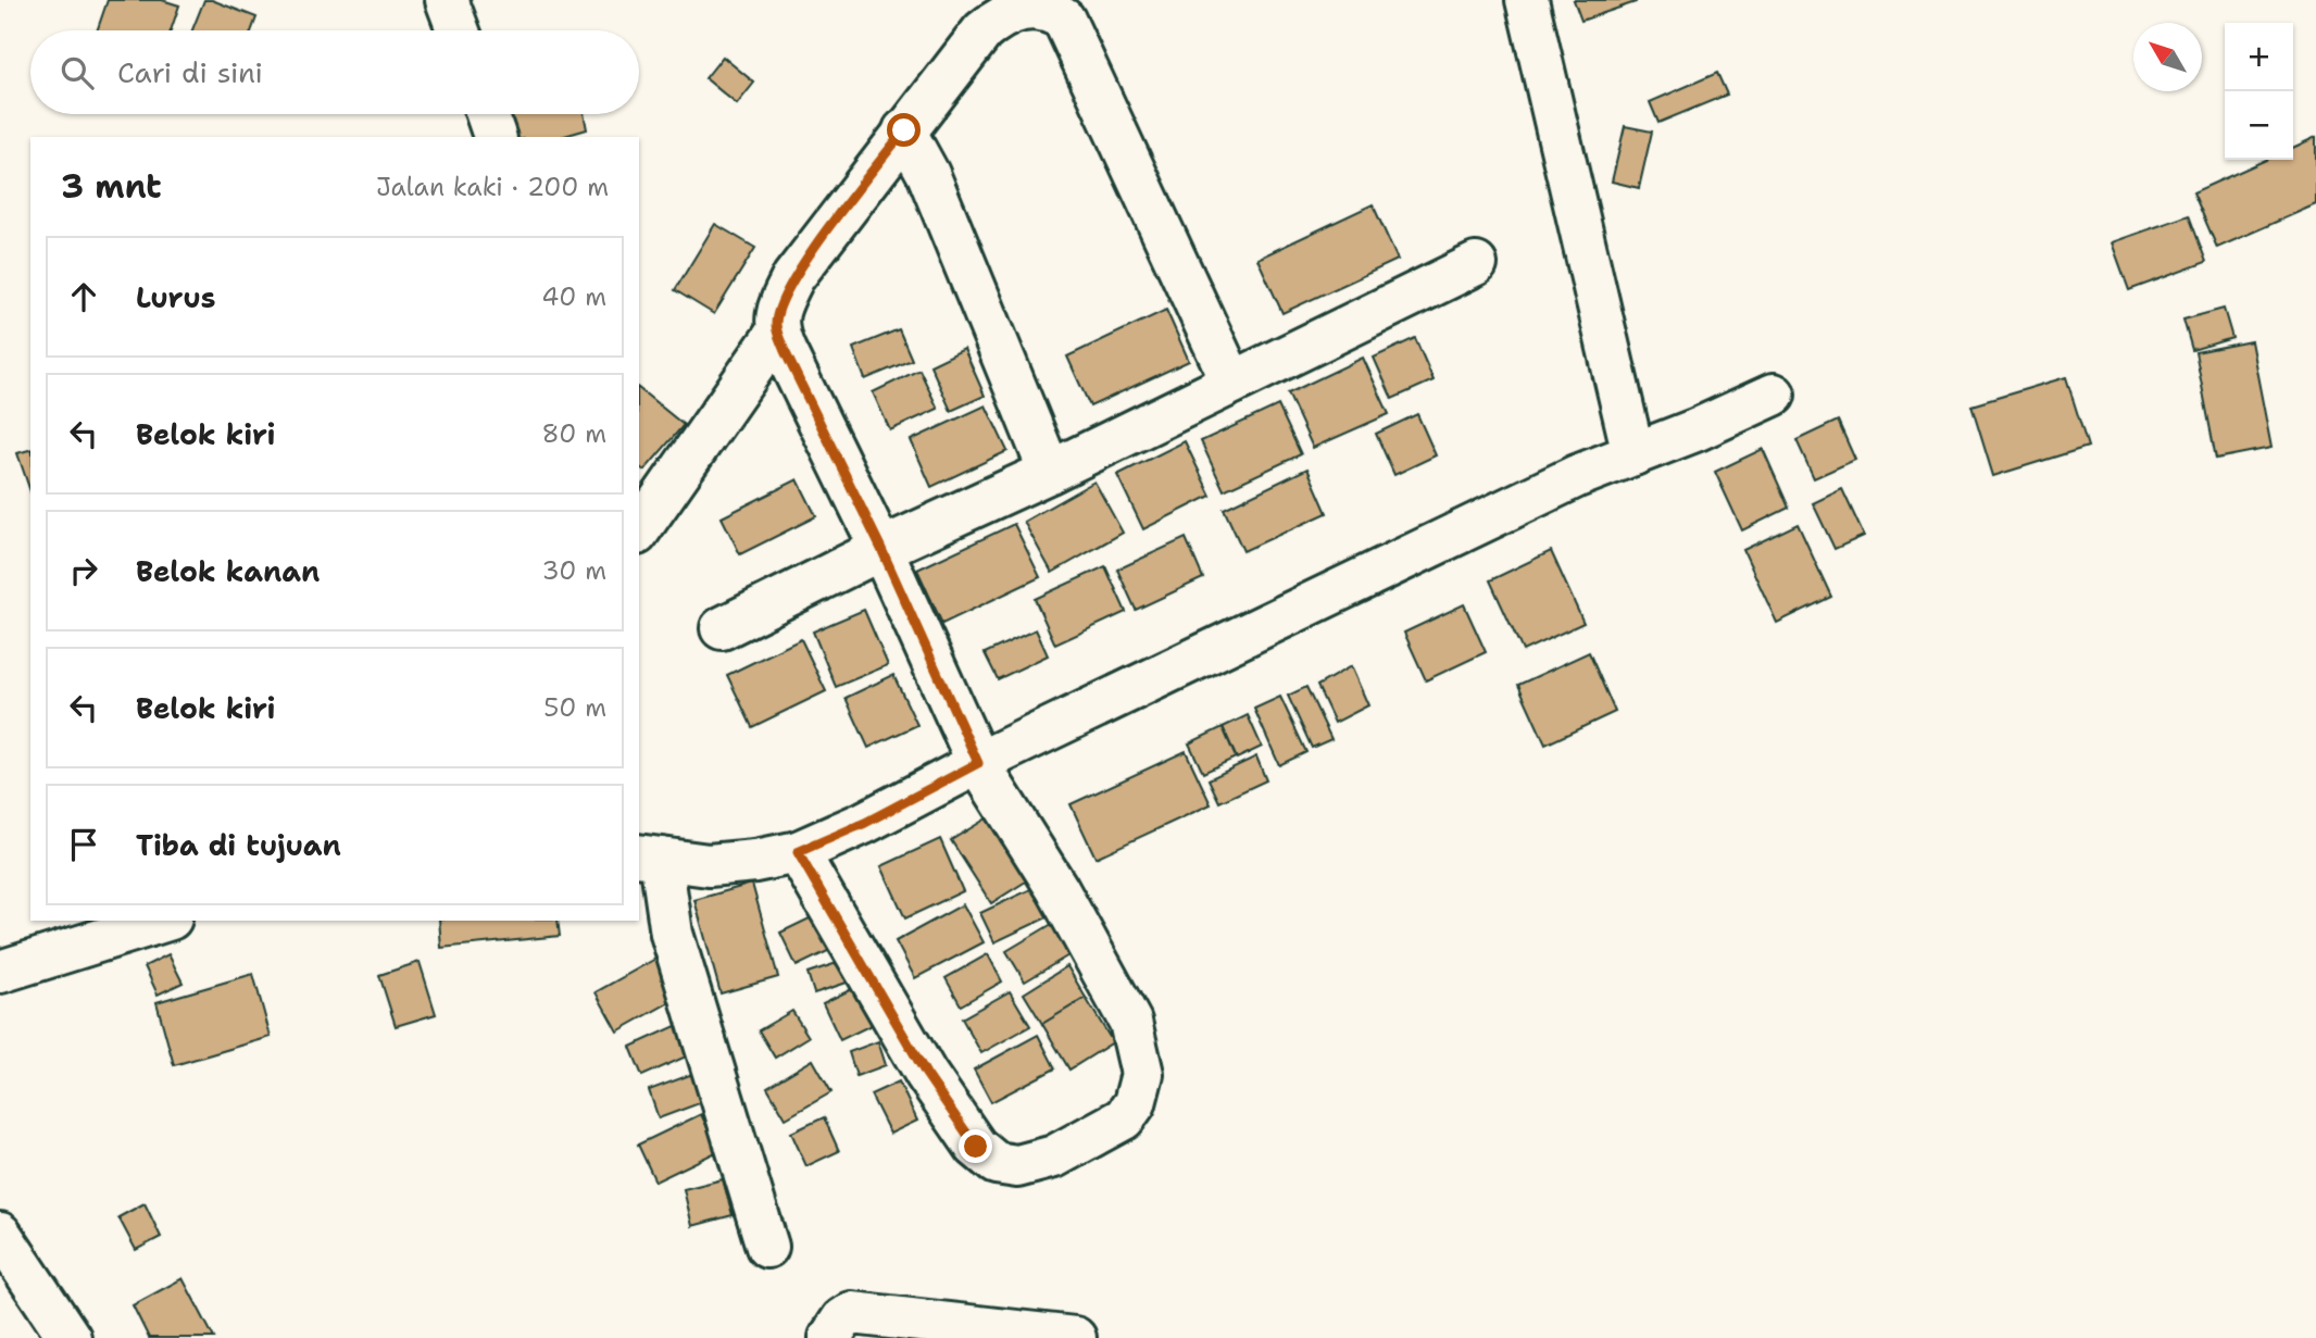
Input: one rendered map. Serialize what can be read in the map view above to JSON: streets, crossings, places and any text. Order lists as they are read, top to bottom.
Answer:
{
  "north": "top left",
  "page": {
    "map_buttons": ["+", "−"],
    "search": "Cari di sini",
    "heading": ["3 mnt", "Jalan kaki · 200 m"],
    "list": [
      ["Lurus", "40 m"],
      ["Belok kiri", "80 m"],
      ["Belok kanan", "30 m"],
      ["Belok kiri", "50 m"],
      "Tiba di tujuan"
    ]
  }
}
